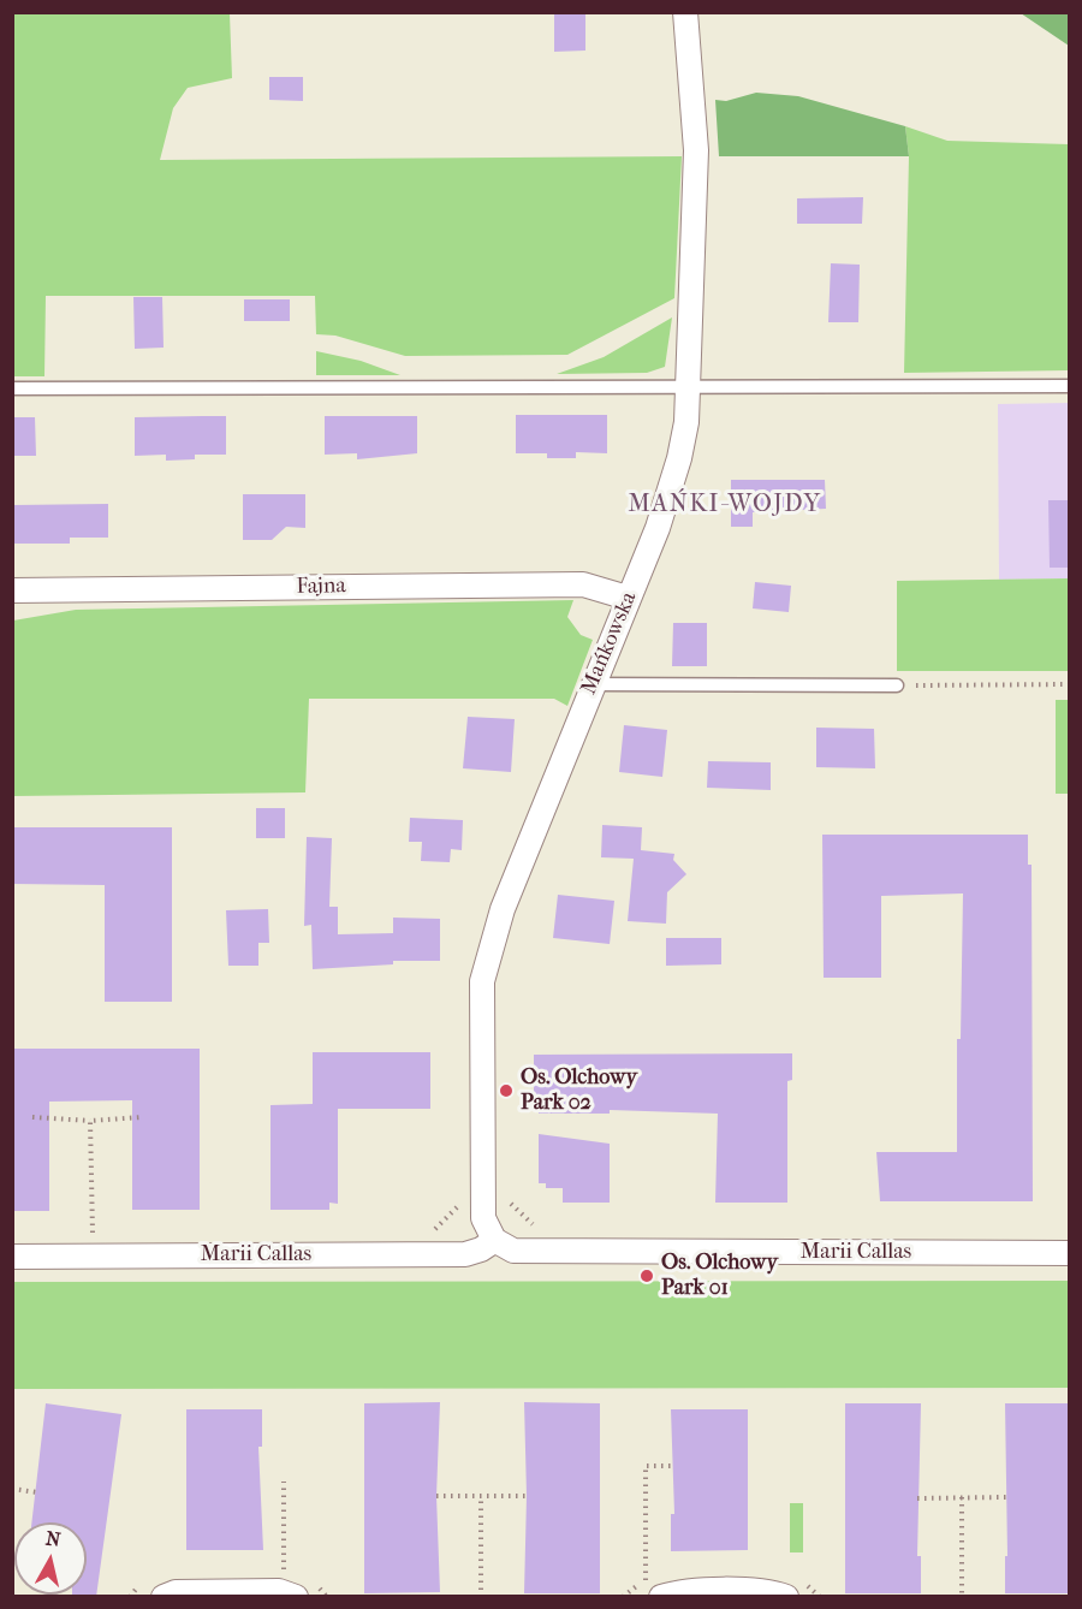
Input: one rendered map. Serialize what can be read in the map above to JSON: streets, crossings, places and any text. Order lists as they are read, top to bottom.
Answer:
{
  "streets": {
    "street": ["Fajna", "Mańkowska", "Marii Callas"]
  },
  "crossings": [
    ["Fajna", "Mańkowska"],
    ["Mańkowska", "Marii Callas"]
  ],
  "districts": ["MAŃKI-WOJDY"],
  "places": ["Os. Olchowy Park 02", "Os. Olchowy Park 01"],
  "north": "top"
}
